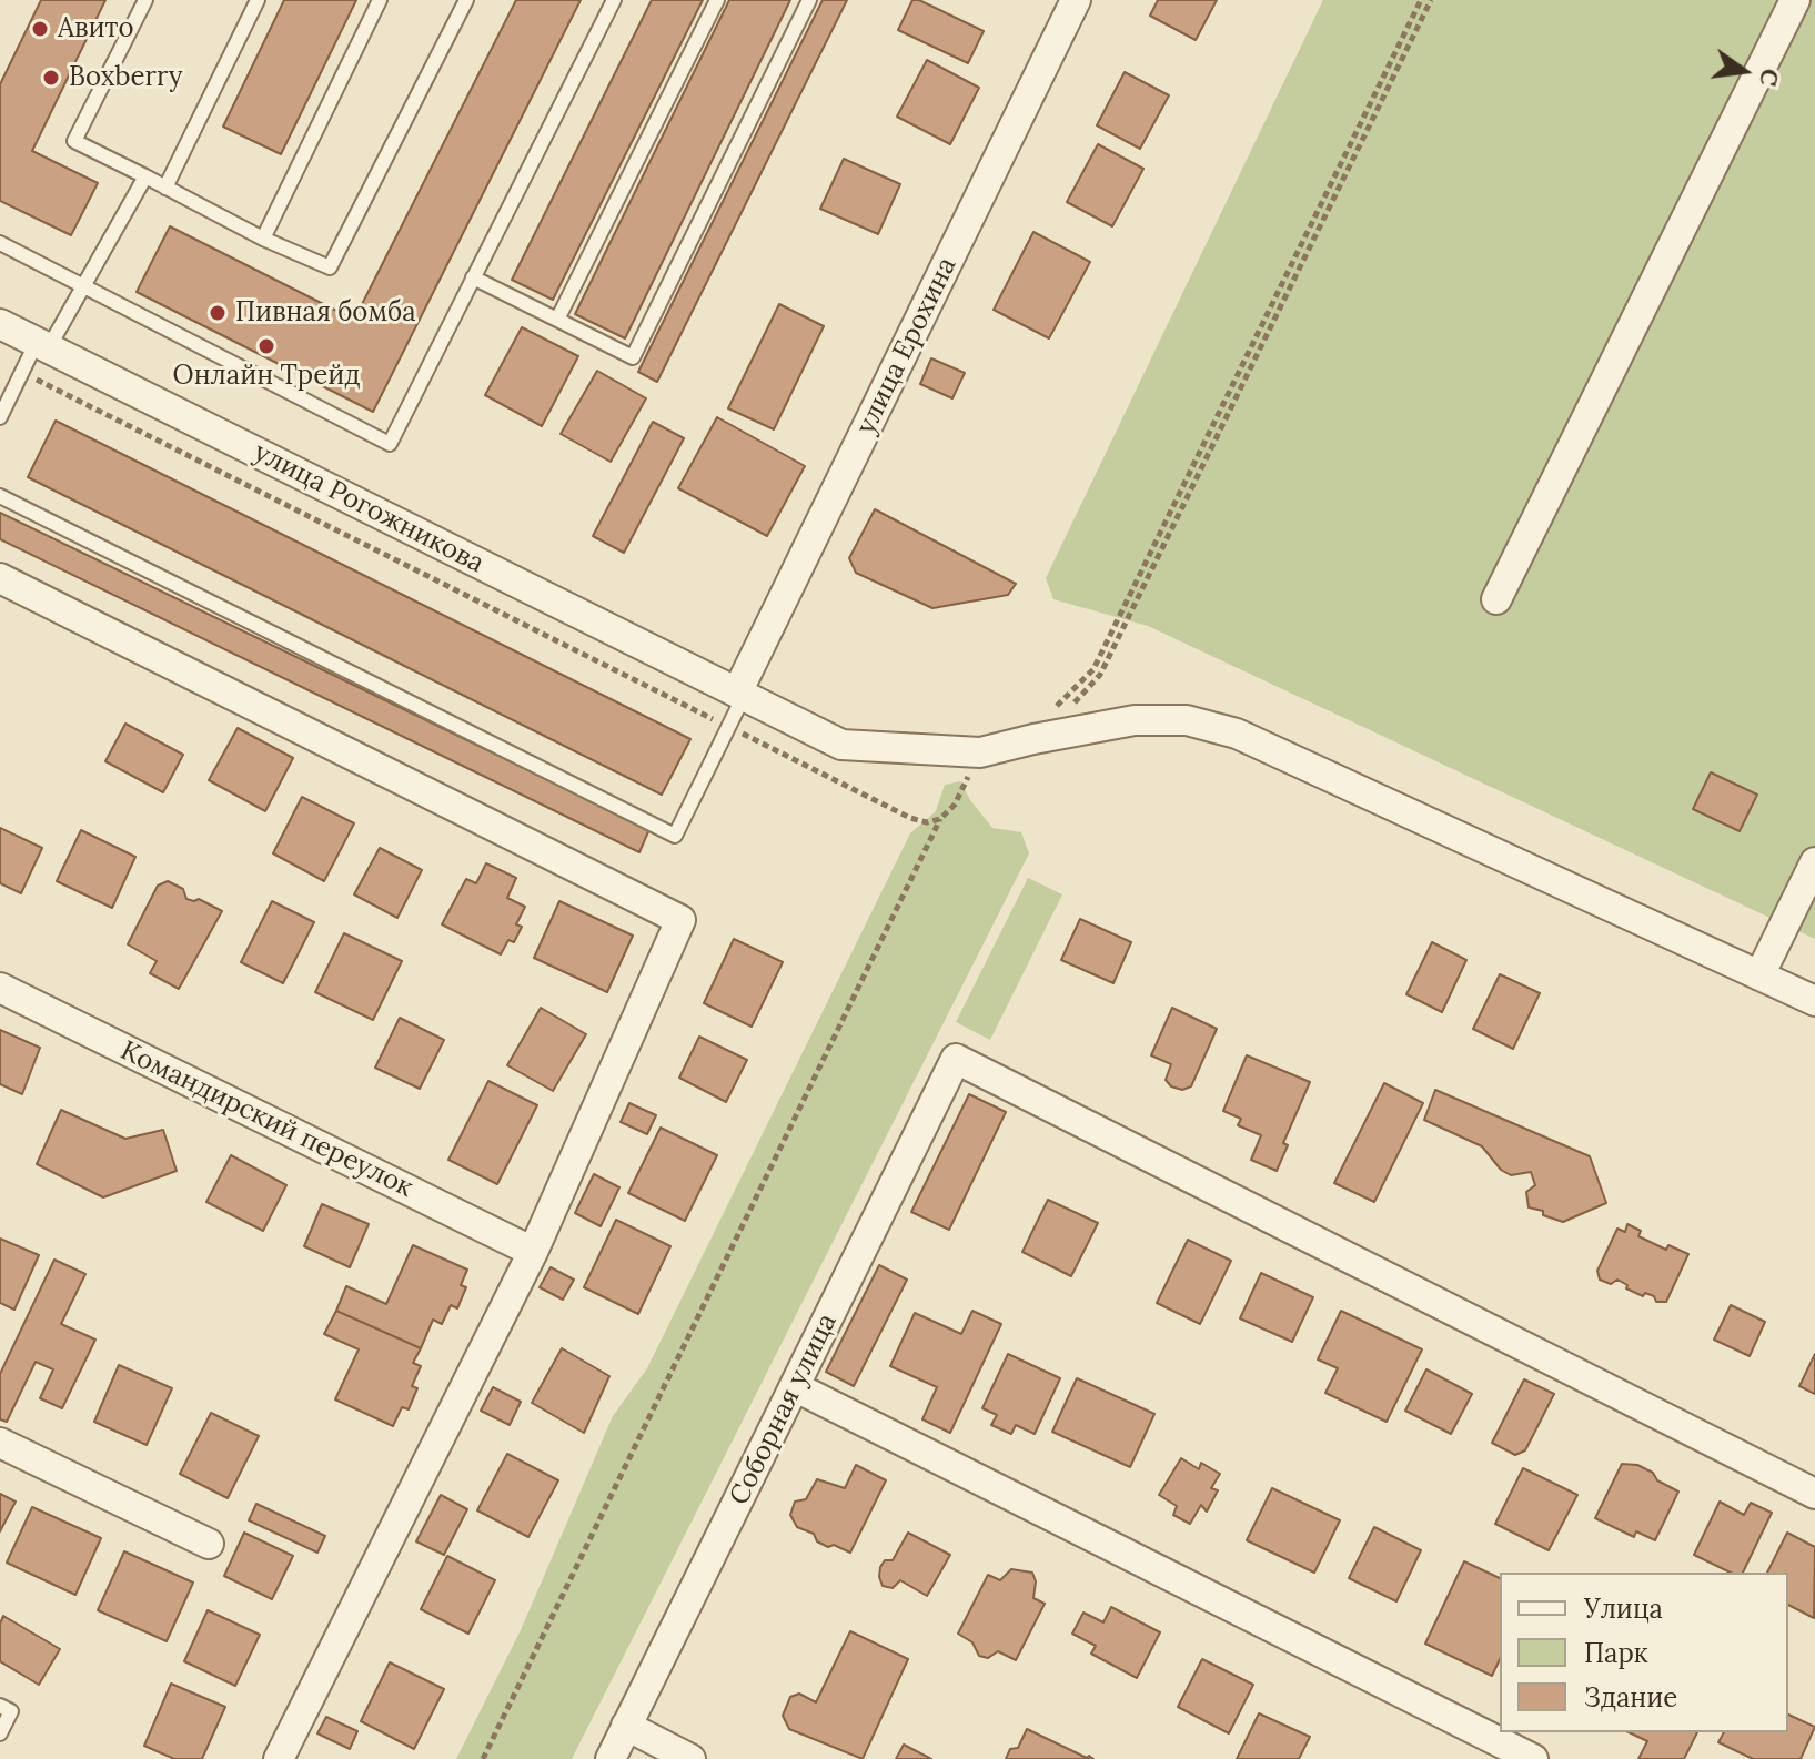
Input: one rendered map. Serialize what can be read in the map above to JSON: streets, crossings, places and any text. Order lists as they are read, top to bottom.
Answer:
{
  "streets": {
    "street": [
      "улица Ерохина",
      "улица Рогожникова",
      "Командирский переулок",
      "Соборная улица"
    ]
  },
  "crossings": [
    ["улица Ерохина", "улица Рогожникова"]
  ],
  "places": [
    "Авито",
    "Boxberry",
    "Пивная бомба",
    "Онлайн Трейд"
  ],
  "legend": ["Улица", "Парк", "Здание"],
  "north": "right"
}
